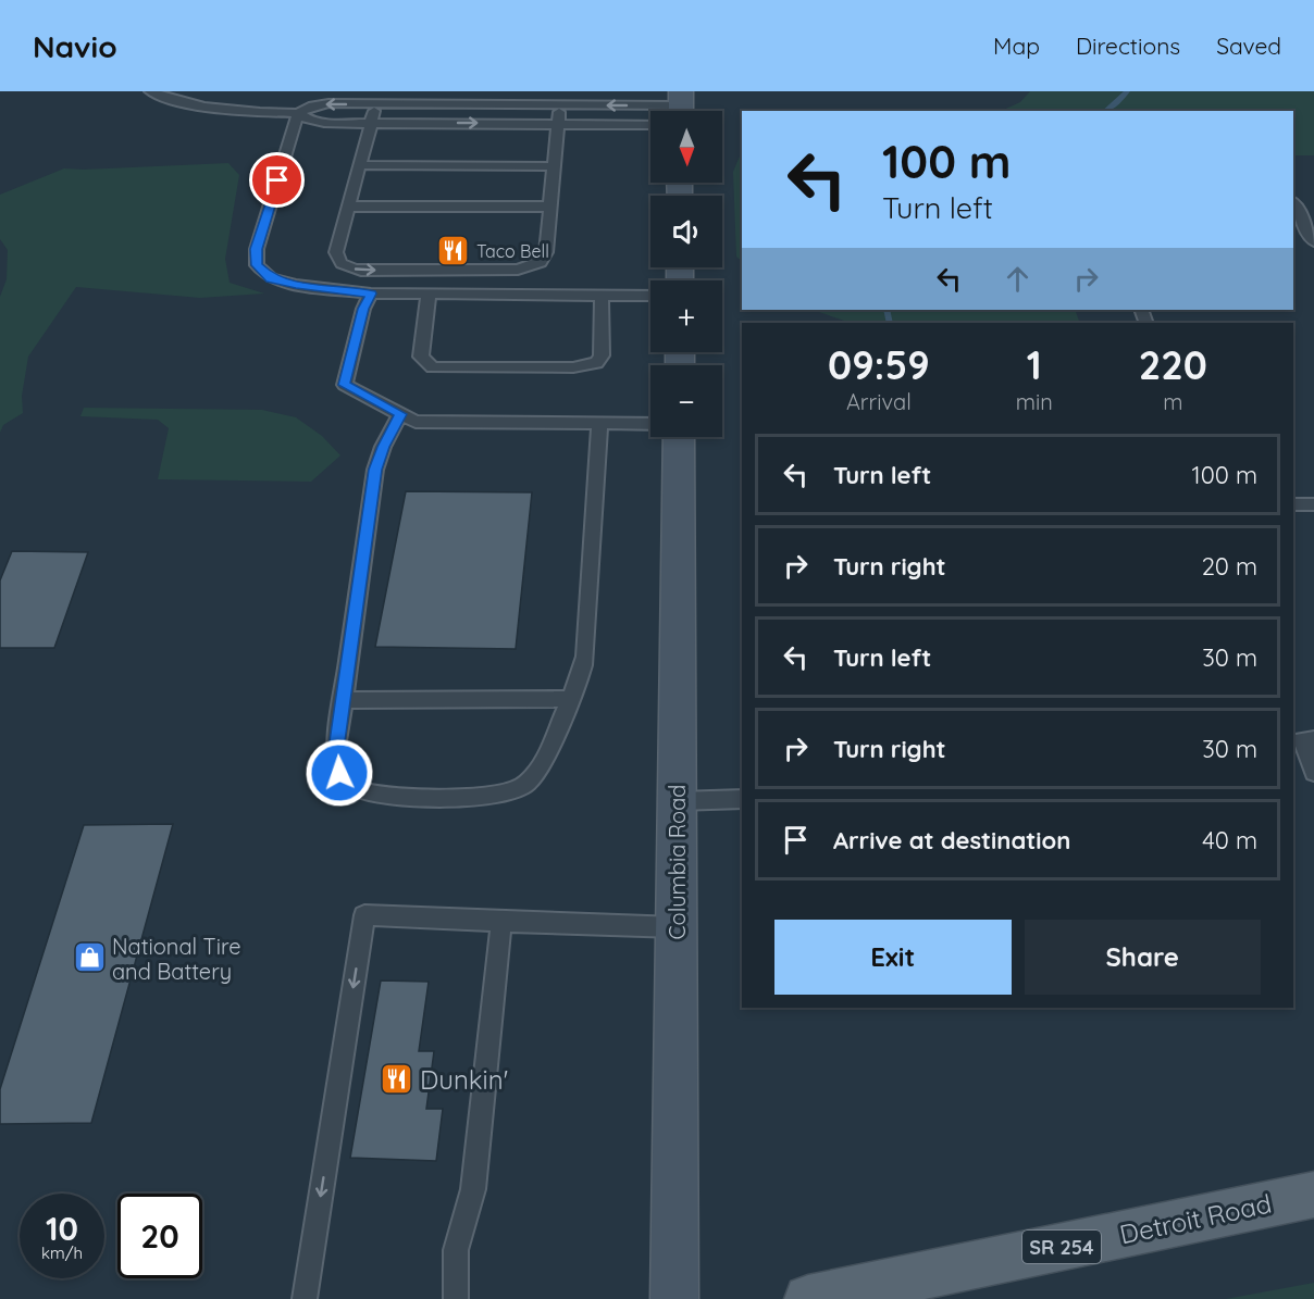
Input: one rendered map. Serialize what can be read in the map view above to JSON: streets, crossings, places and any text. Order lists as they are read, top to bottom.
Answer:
{
  "streets": {
    "main road": ["Columbia Road", "Detroit Road", "SR 254"]
  },
  "places": {
    "restaurant": ["Taco Bell", "Dunkin'"],
    "shop": ["National Tire and Battery"]
  },
  "north": "bottom",
  "page": {
    "header": "Navio",
    "nav": ["Map", "Directions", "Saved"],
    "map_buttons": ["+", "−"],
    "turn": ["100 m", "Turn left"],
    "eta": [
      "09:59",
      "Arrival",
      "1",
      "min",
      "220",
      "m"
    ],
    "list": [
      {
        "name": "Turn left",
        "value": "100 m"
      },
      {
        "name": "Turn right",
        "value": "20 m"
      },
      {
        "name": "Turn left",
        "value": "30 m"
      },
      {
        "name": "Turn right",
        "value": "30 m"
      },
      {
        "name": "Arrive at destination",
        "value": "40 m"
      }
    ],
    "buttons": ["Exit", "Share"],
    "speed": "10 km/h",
    "limit": "20"
  }
}
